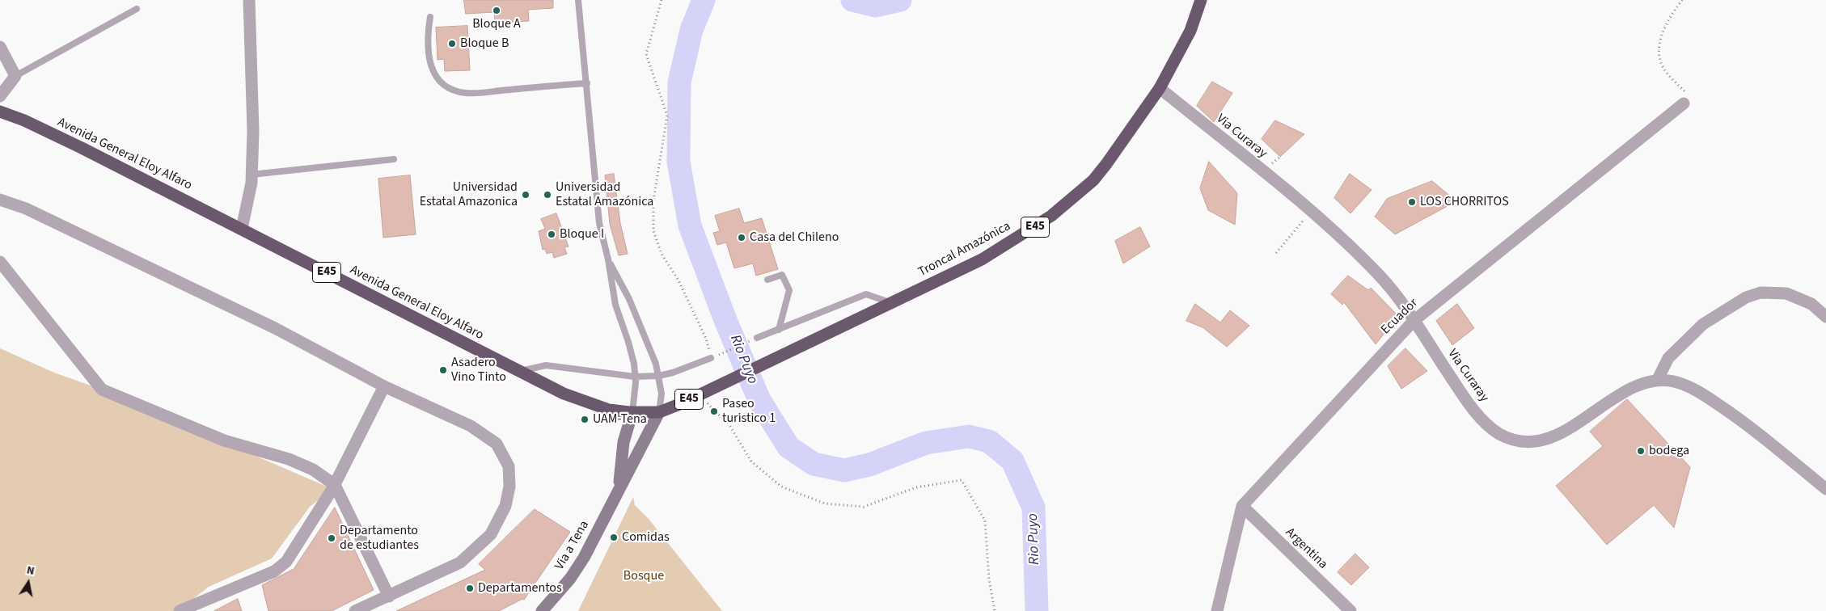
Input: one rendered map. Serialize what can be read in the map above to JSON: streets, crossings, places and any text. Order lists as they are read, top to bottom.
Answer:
{
  "streets": {
    "highway": ["Avenida General Eloy Alfaro", "E45", "Troncal Amazónica"],
    "main road": ["Via a Tena"],
    "street": ["Via Curaray", "Ecuador", "Argentina"]
  },
  "crossings": [
    ["Via Curaray", "Troncal Amazónica"],
    ["Via Curaray", "Ecuador"],
    ["Avenida General Eloy Alfaro", "Troncal Amazónica"],
    ["Avenida General Eloy Alfaro", "Via a Tena"],
    ["Ecuador", "Argentina"]
  ],
  "water": ["Rio Puyo"],
  "parks": ["Bosque"],
  "places": [
    "Bloque A",
    "Bloque B",
    "Universidad Estatal Amazonica",
    "Universidad Estatal Amazónica",
    "LOS CHORRITOS",
    "Bloque I",
    "Casa del Chileno",
    "Asadero Vino Tinto",
    "Paseo turistico 1",
    "UAM-Tena",
    "bodega",
    "Comidas",
    "Departamento de estudiantes",
    "Departamentos"
  ],
  "north": "top"
}
